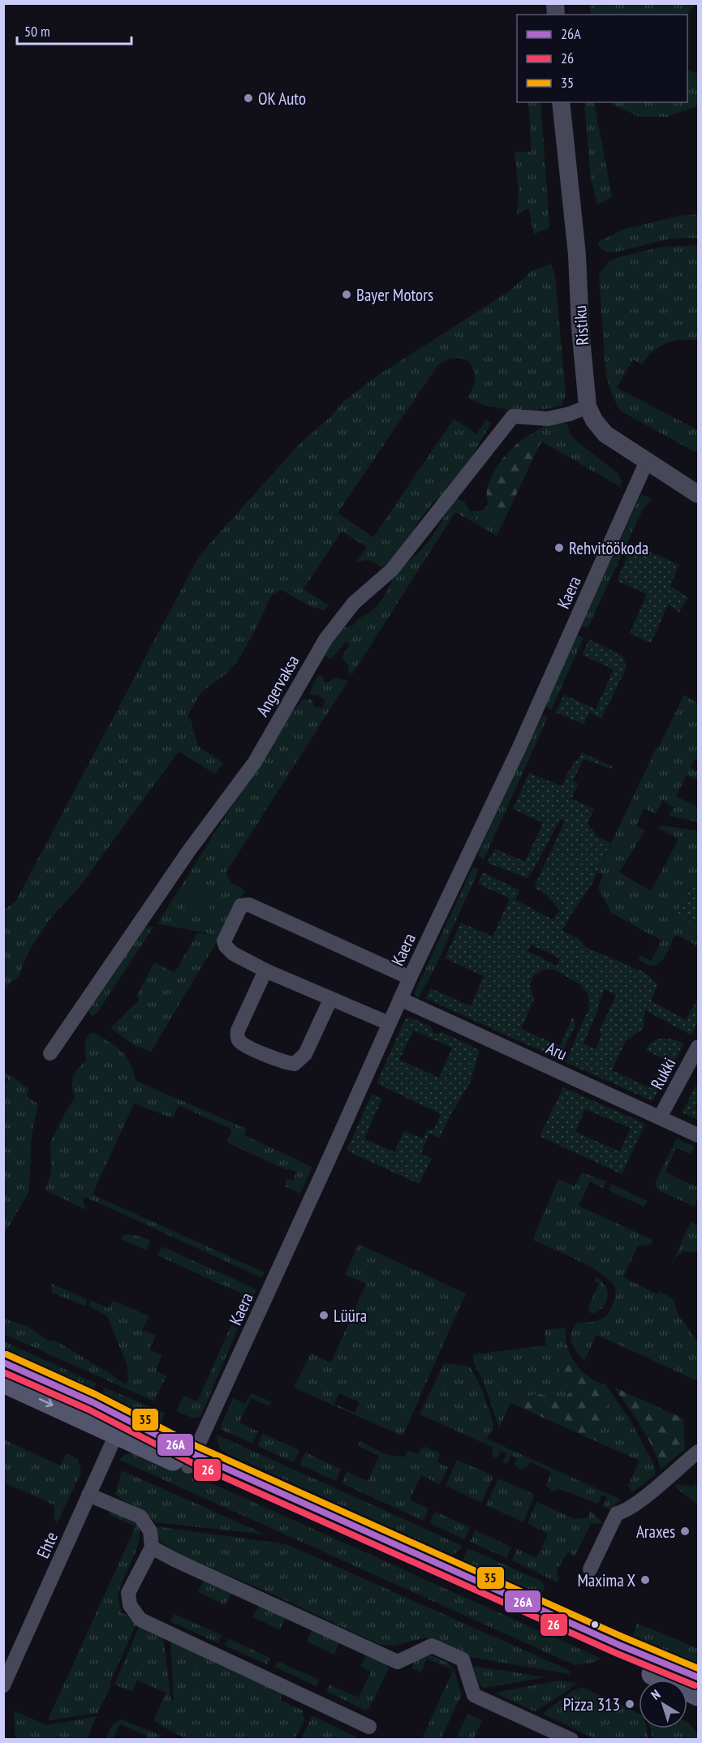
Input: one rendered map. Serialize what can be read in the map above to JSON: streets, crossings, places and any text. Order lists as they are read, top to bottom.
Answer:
{
  "streets": {
    "street": [
      "Ristiku",
      "Kaera",
      "Angervaksa",
      "Aru",
      "Rukki",
      "Ehte"
    ]
  },
  "crossings": [
    ["Ristiku", "Kaera"],
    ["Ristiku", "Angervaksa"],
    ["Kaera", "Aru"],
    ["Aru", "Rukki"]
  ],
  "places": [
    "OK Auto",
    "Bayer Motors",
    "Rehvitöökoda",
    "Lüüra",
    "Araxes",
    "Maxima X",
    "Pizza 313"
  ],
  "lines": ["transit line 35", "transit line 26A", "transit line 26"],
  "legend": ["26A", "26", "35"],
  "scale_bar": "50 m",
  "north": "top left"
}
